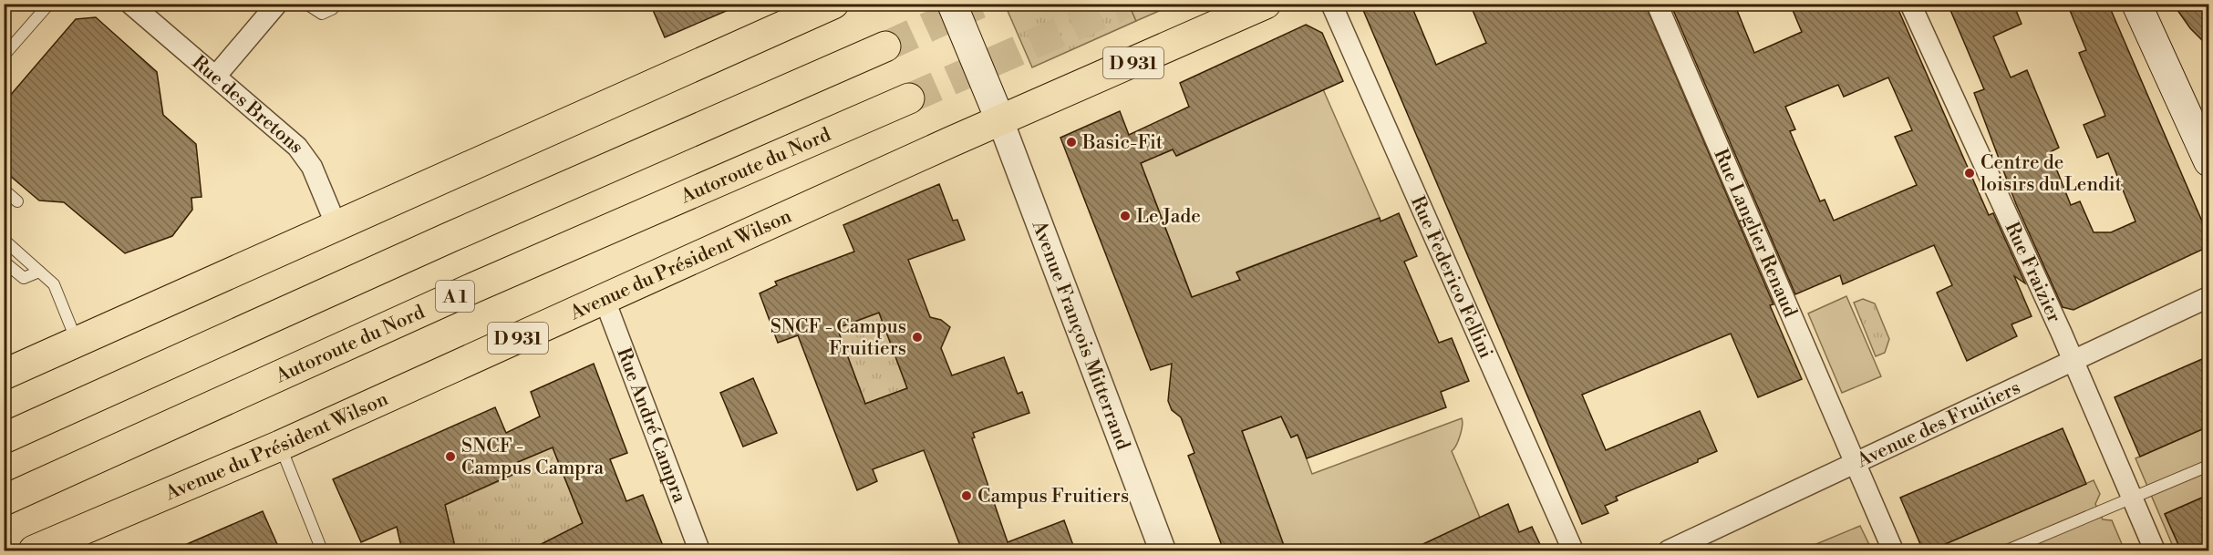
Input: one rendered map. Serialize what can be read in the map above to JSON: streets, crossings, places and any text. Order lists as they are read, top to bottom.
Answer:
{
  "streets": {
    "main road": [
      "D 931",
      "Autoroute du Nord",
      "Avenue du Président Wilson",
      "A 1"
    ],
    "street": [
      "Rue des Bretons",
      "Rue Langlier Renaud",
      "Rue Fraizier",
      "Rue Federico Fellini",
      "Avenue François Mitterrand",
      "Avenue des Fruitiers",
      "Rue André Campra"
    ]
  },
  "crossings": [
    ["Rue Langlier Renaud", "Avenue des Fruitiers"],
    ["Avenue du Président Wilson", "Avenue François Mitterrand"],
    ["Avenue du Président Wilson", "Rue André Campra"],
    ["Rue Fraizier", "Avenue des Fruitiers"]
  ],
  "places": [
    "Basic-Fit",
    "Centre de loisirs du Lendit",
    "Le Jade",
    "SNCF - Campus Fruitiers",
    "SNCF - Campus Campra",
    "Campus Fruitiers"
  ]
}
